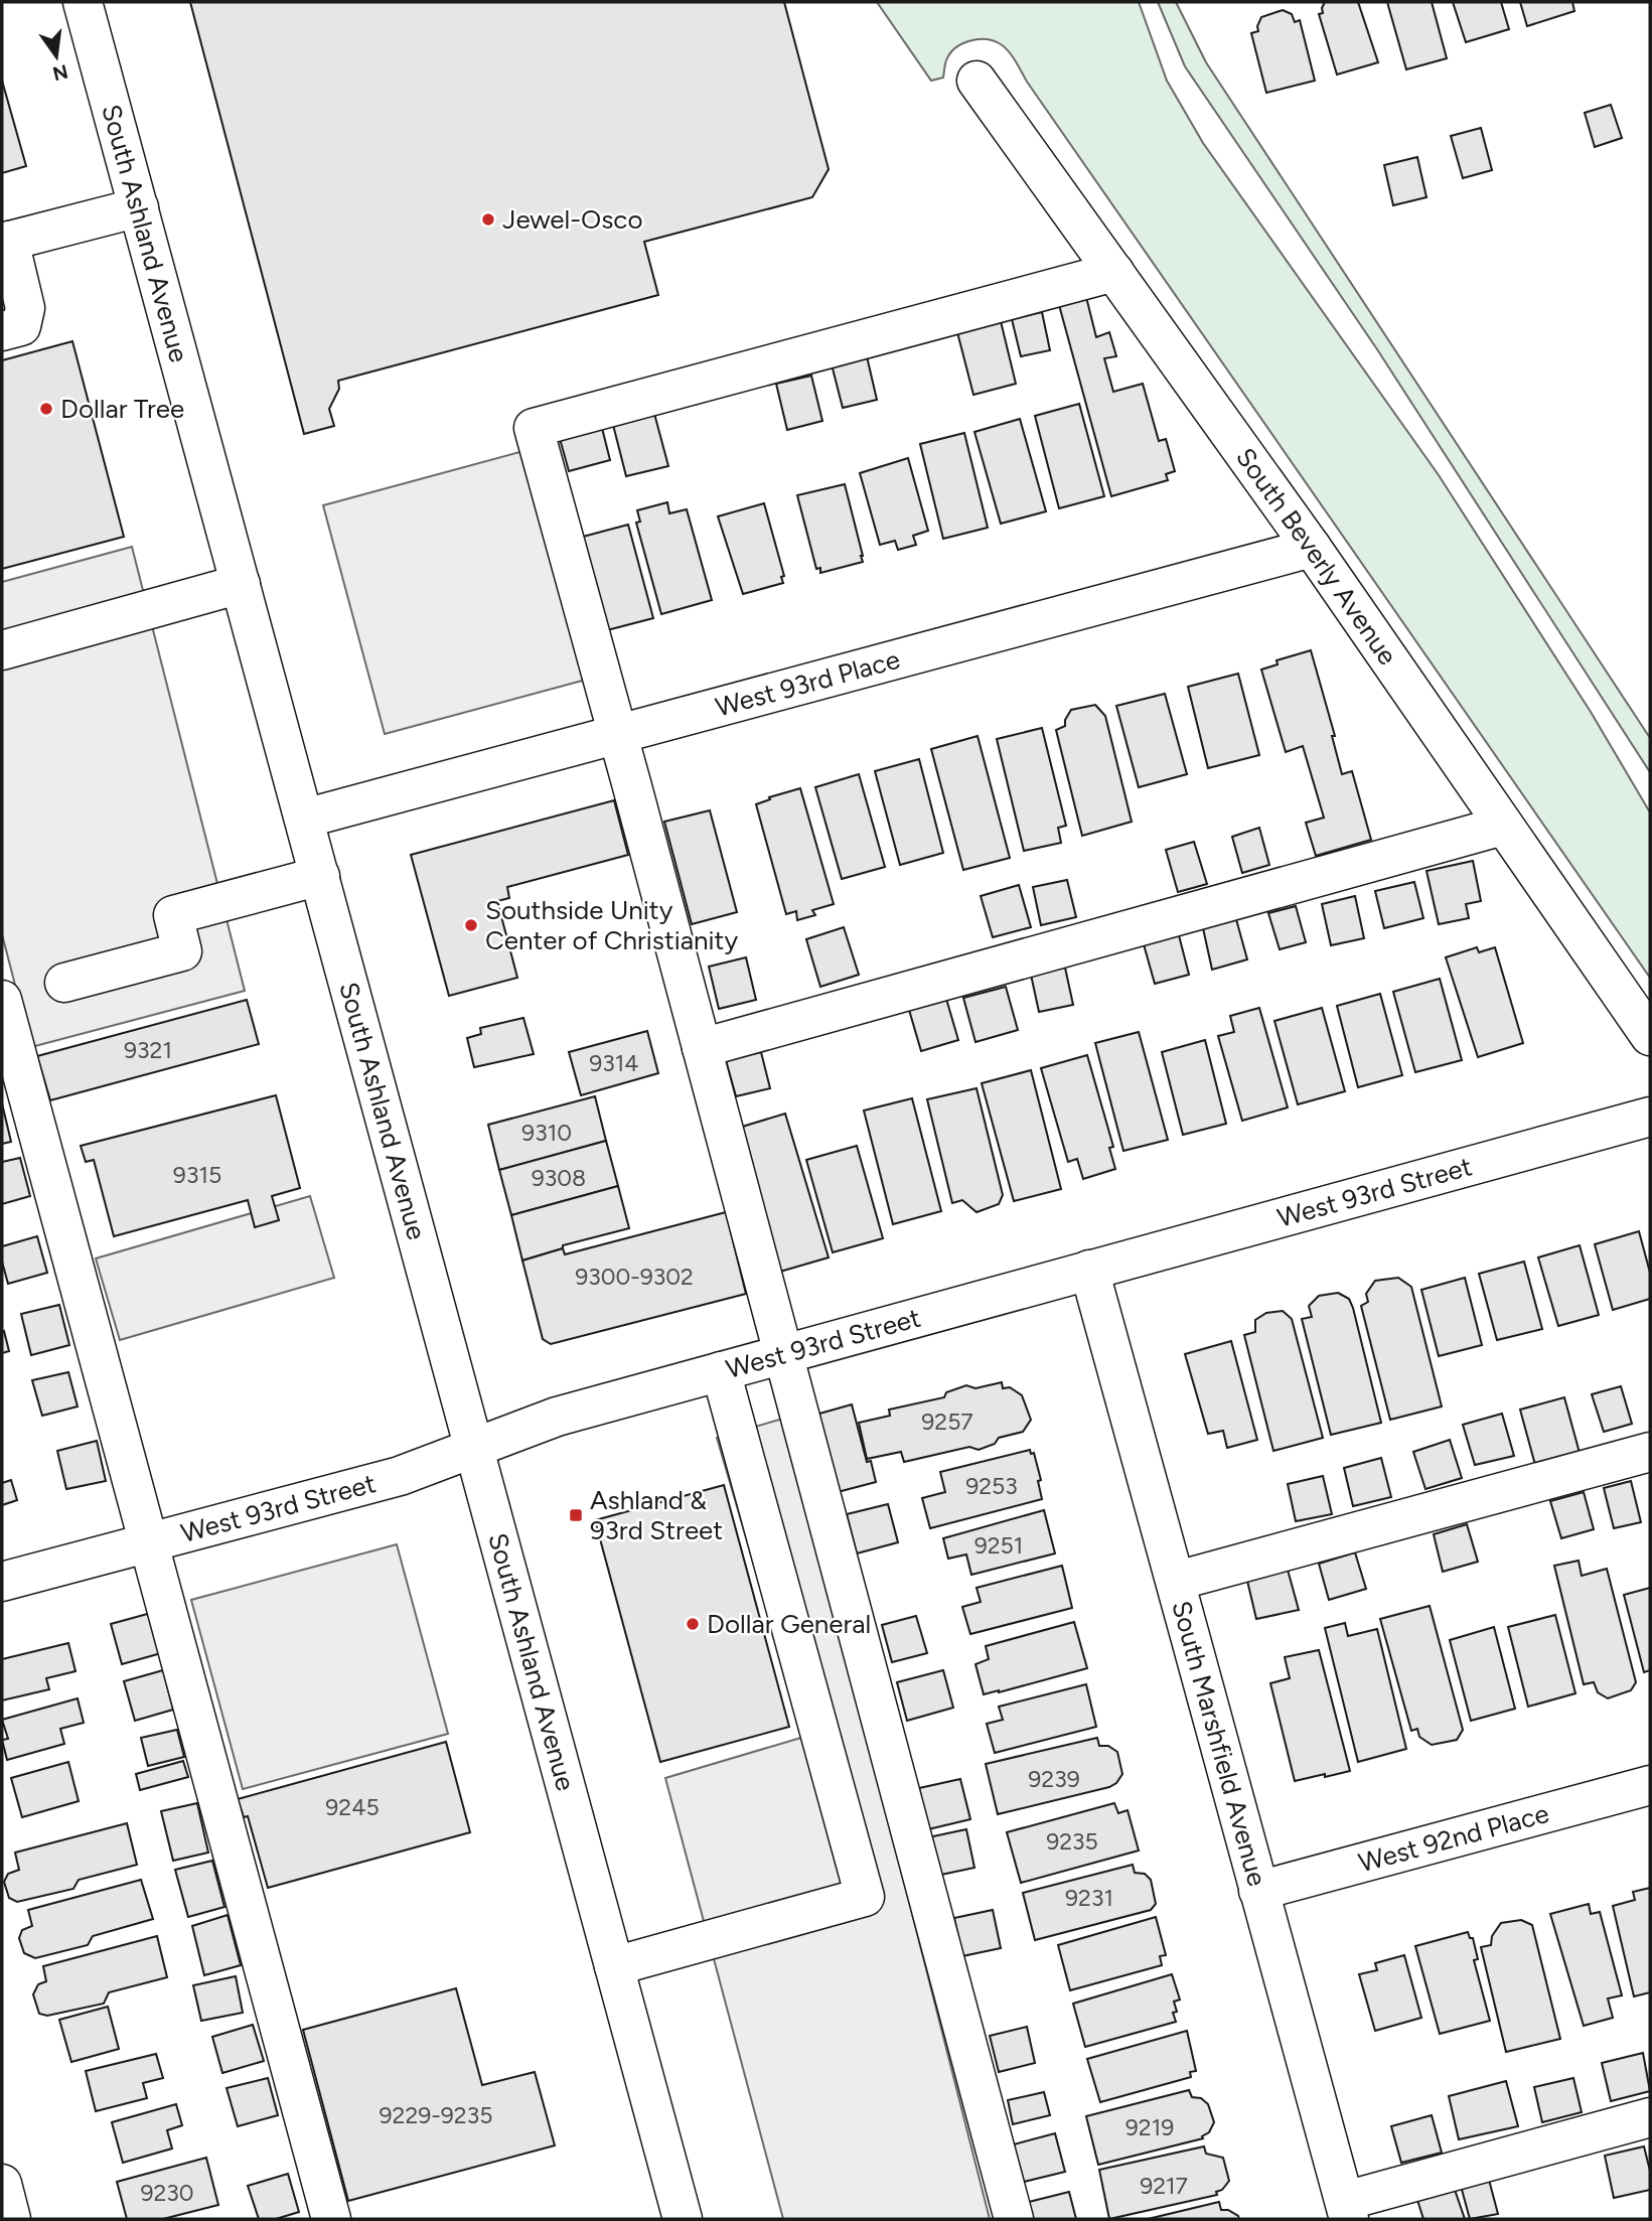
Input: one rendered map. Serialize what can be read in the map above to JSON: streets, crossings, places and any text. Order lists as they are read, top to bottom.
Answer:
{
  "streets": {
    "street": [
      "South Ashland Avenue",
      "South Beverly Avenue",
      "West 93rd Place",
      "West 93rd Street",
      "South Marshfield Avenue",
      "West 92nd Place"
    ]
  },
  "crossings": [
    ["South Ashland Avenue", "West 93rd Place"],
    ["South Ashland Avenue", "West 93rd Street"],
    ["South Beverly Avenue", "West 93rd Place"],
    ["West 93rd Street", "South Marshfield Avenue"],
    ["South Marshfield Avenue", "West 92nd Place"]
  ],
  "places": {
    "other": [
      "Jewel-Osco",
      "Dollar Tree",
      "Southside Unity Center of Christianity",
      "Dollar General"
    ],
    "transit": ["Ashland & 93rd Street"]
  },
  "house_numbers": [
    "9321",
    "9314",
    "9310",
    "9315",
    "9308",
    "9300-9302",
    "9257",
    "9253",
    "9251",
    "9239",
    "9245",
    "9235",
    "9231",
    "9229-9235",
    "9219",
    "9217",
    "9230"
  ],
  "north": "bottom"
}
